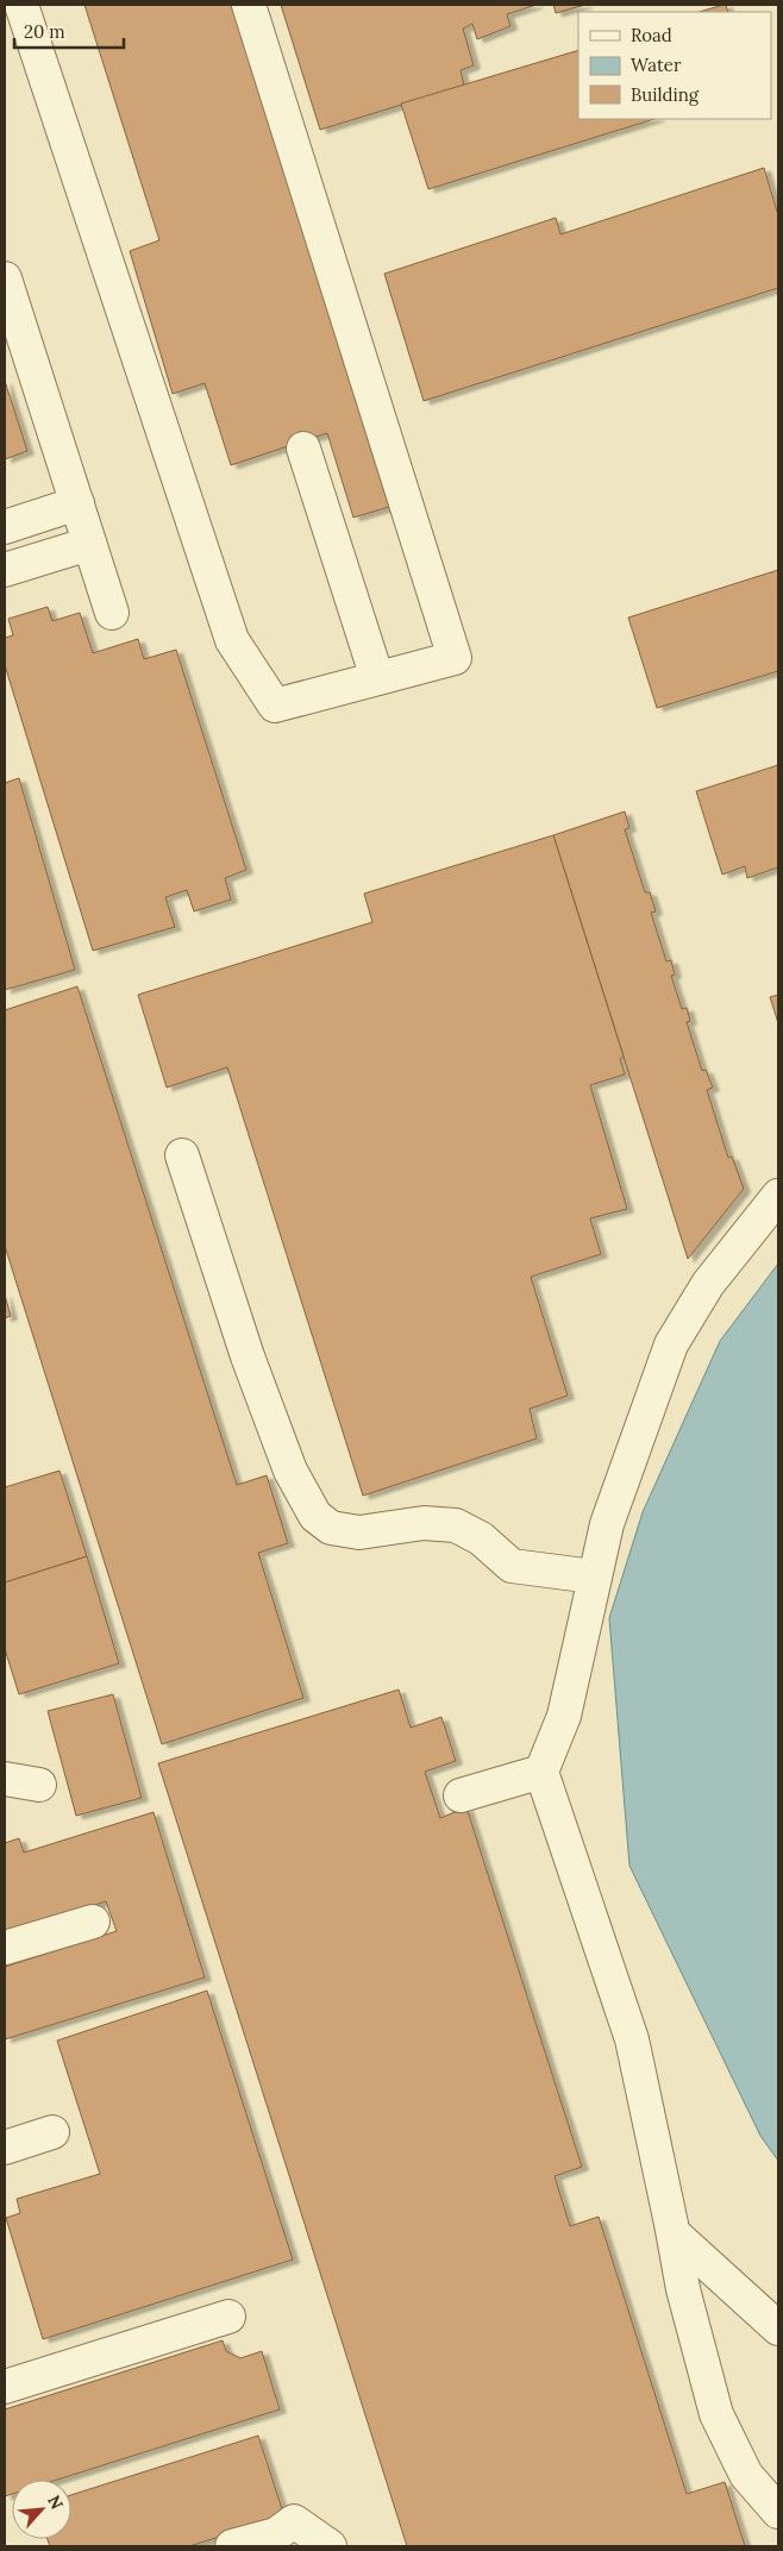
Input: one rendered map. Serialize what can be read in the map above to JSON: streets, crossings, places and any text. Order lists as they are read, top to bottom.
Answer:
{
  "legend": ["Road", "Water", "Building"],
  "scale_bar": "20 m",
  "north": "top right"
}
